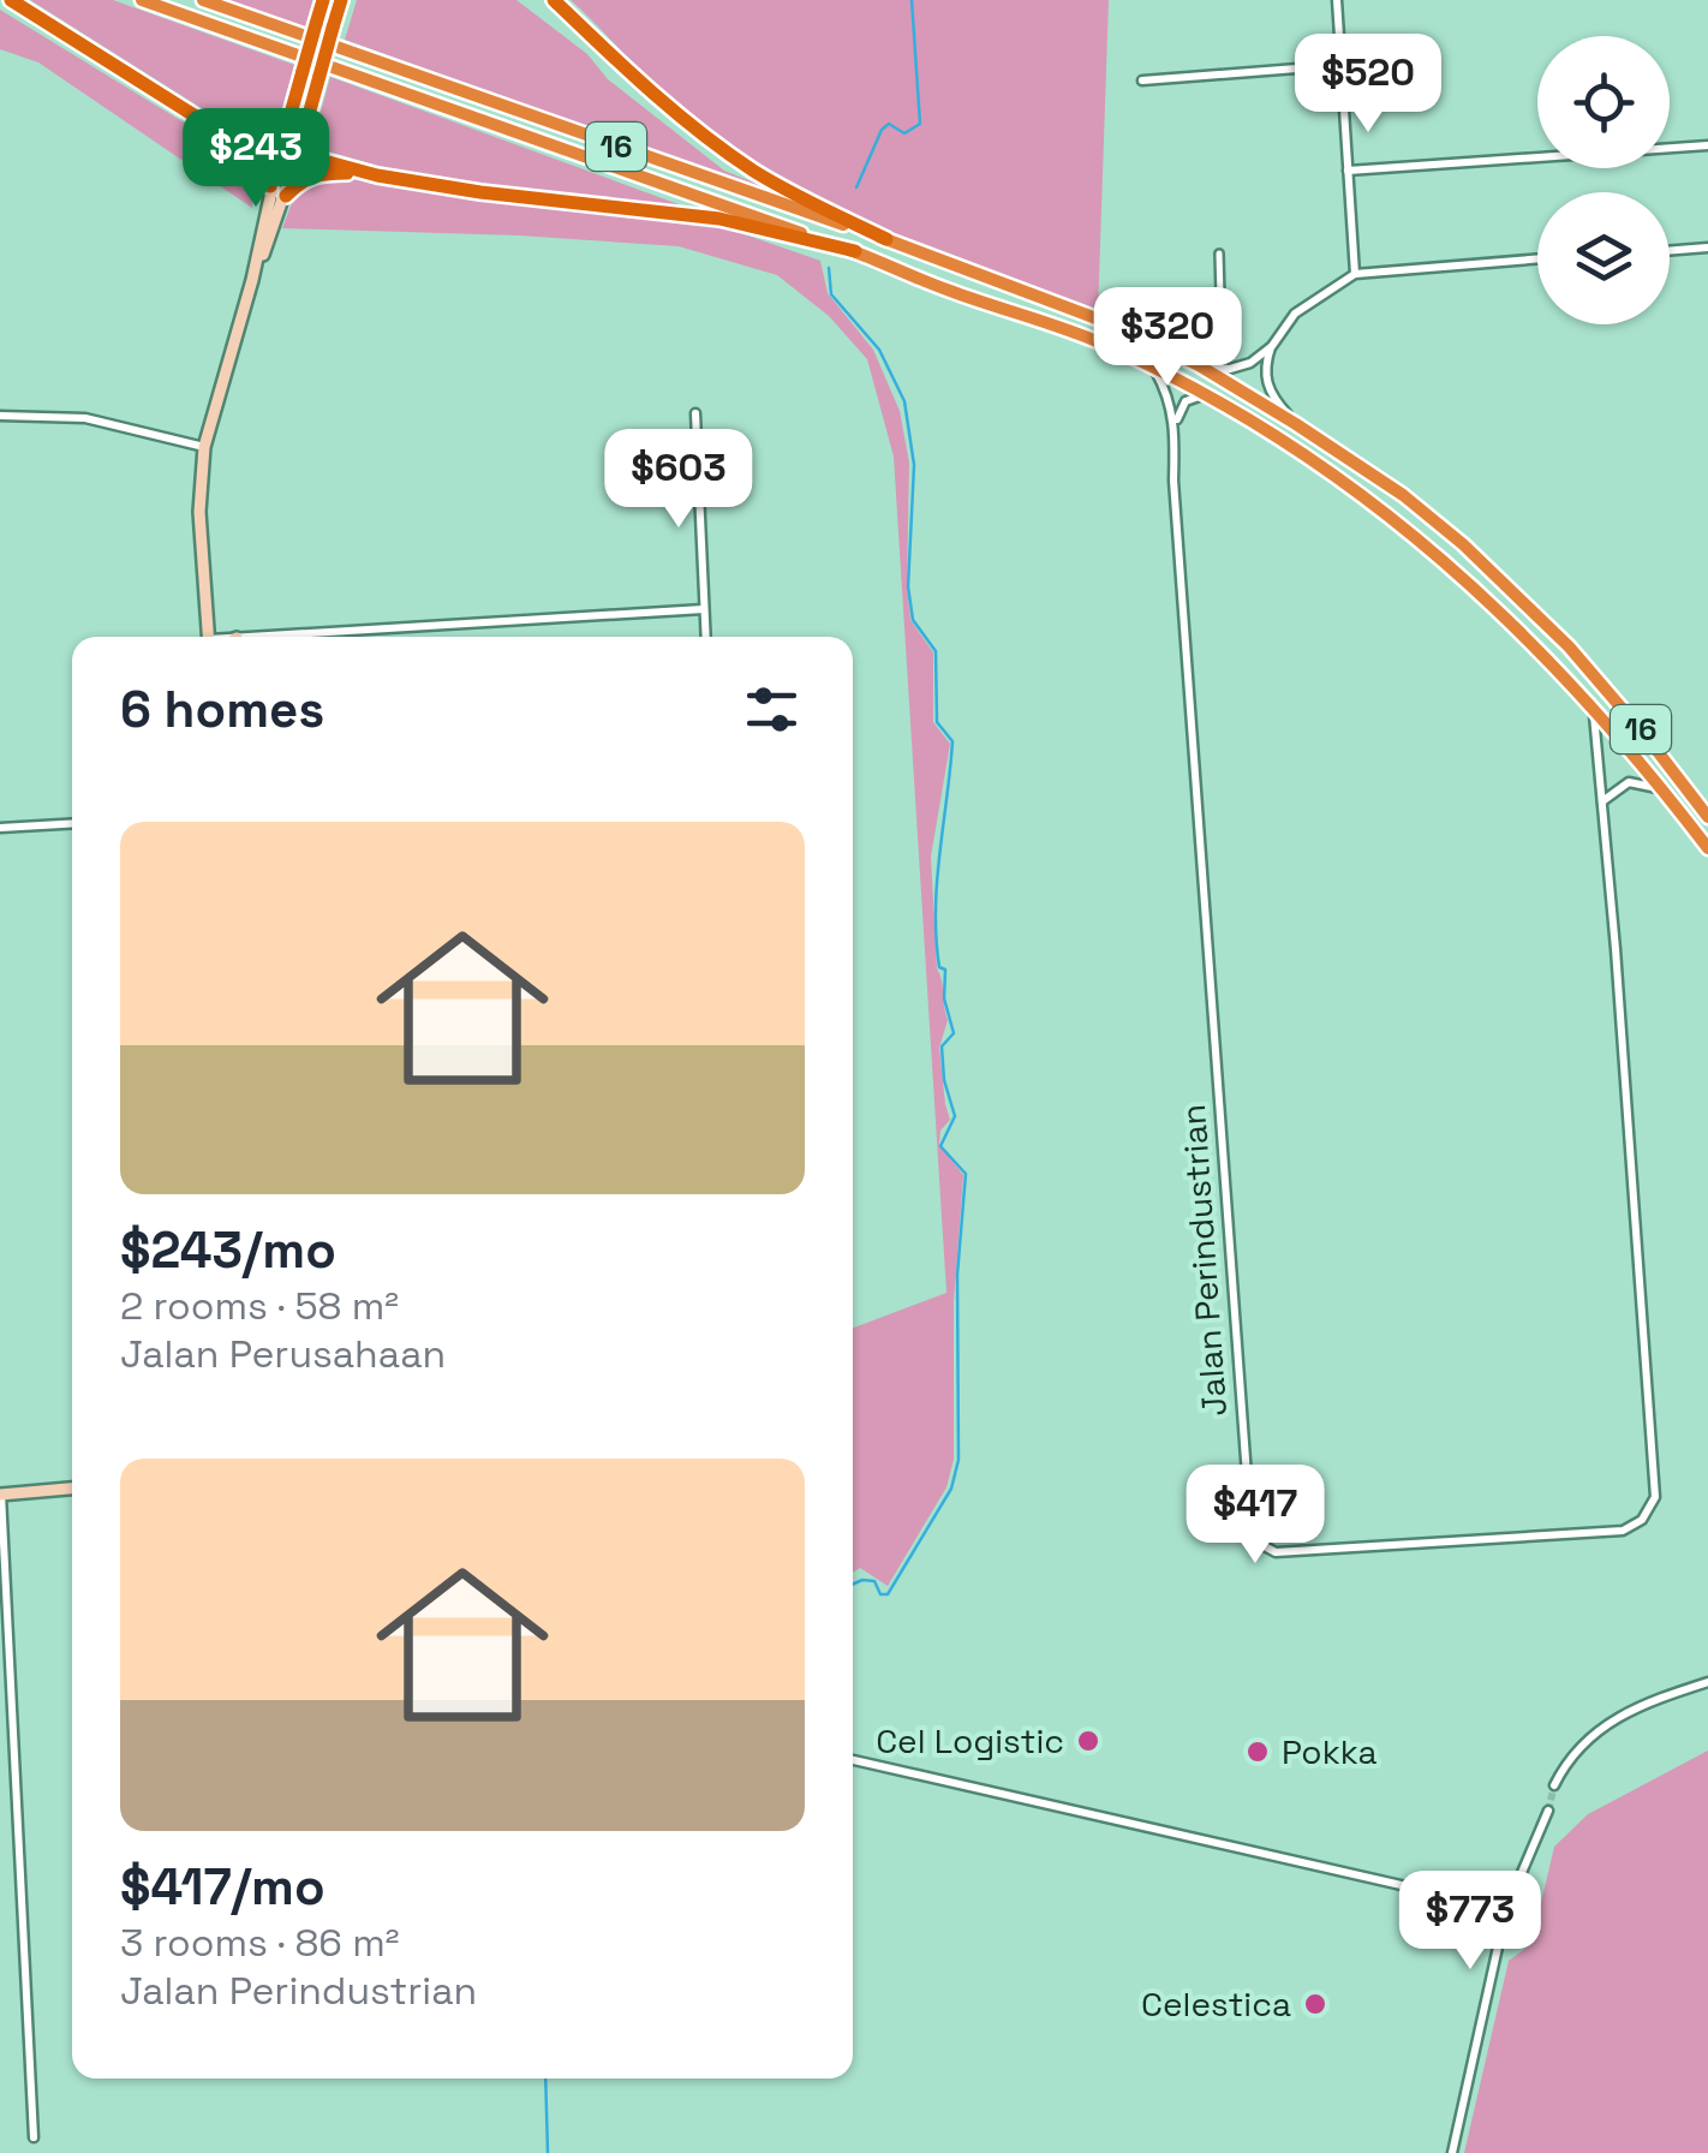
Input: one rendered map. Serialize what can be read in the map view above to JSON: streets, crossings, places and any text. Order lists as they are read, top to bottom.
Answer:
{
  "streets": {
    "highway": ["16"],
    "street": ["Jalan Perindustrian"]
  },
  "crossings": [
    ["16", "Jalan Perindustrian"]
  ],
  "places": ["Cel Logistic", "Pokka", "Celestica"],
  "page": {
    "price": [
      "$520",
      "$243",
      "$320",
      "$603",
      "$417",
      "$773"
    ],
    "heading": "6 homes",
    "list": [
      {
        "name": "$243/mo",
        "note": "2 rooms · 58 m² · Jalan Perusahaan"
      },
      {
        "name": "$417/mo",
        "note": "3 rooms · 86 m² · Jalan Perindustrian"
      }
    ]
  }
}
